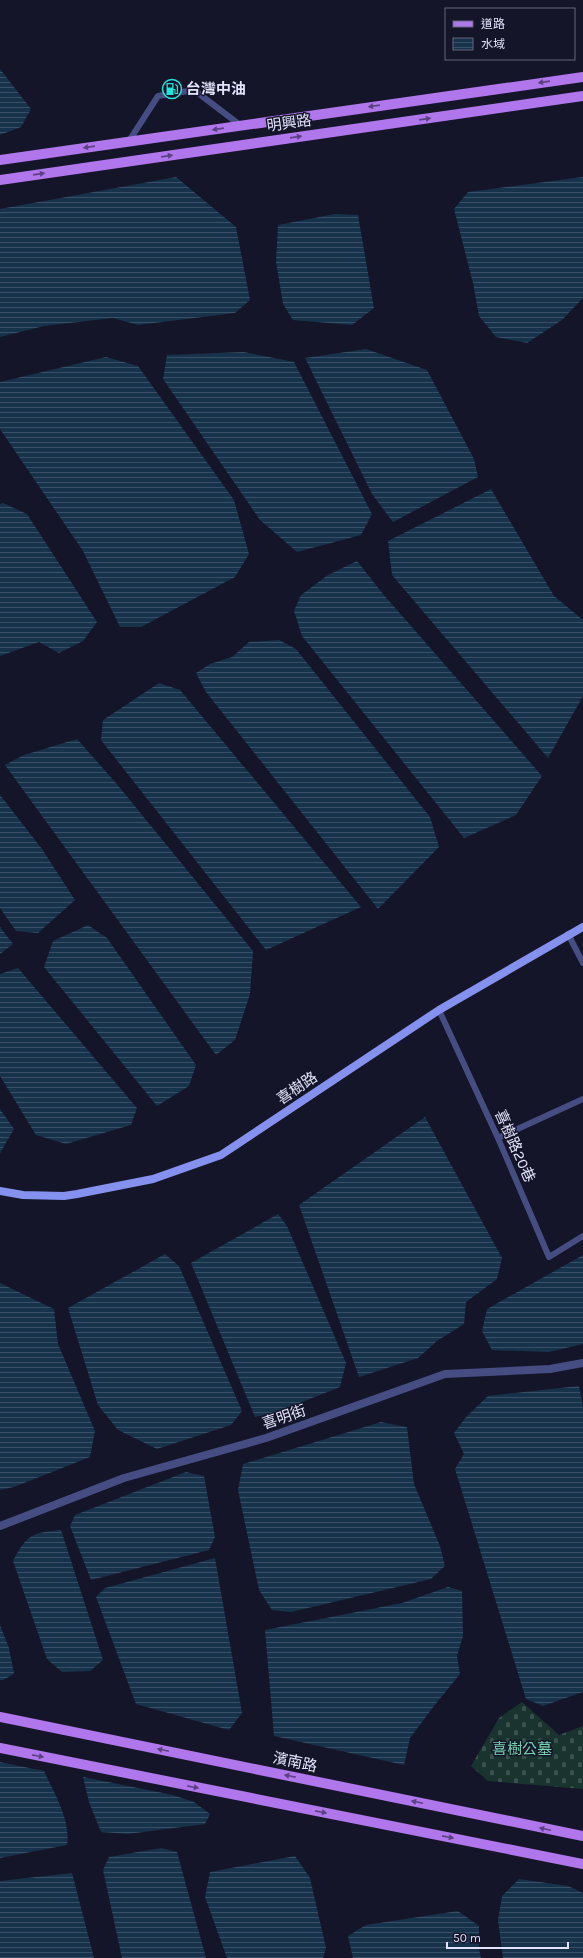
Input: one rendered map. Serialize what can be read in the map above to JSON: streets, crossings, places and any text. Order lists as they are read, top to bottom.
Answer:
{
  "streets": {
    "main road": ["明興路", "濱南路"],
    "street": ["喜樹路", "喜明街"],
    "lane": ["喜樹路20巷"]
  },
  "crossings": [
    ["喜樹路", "喜樹路20巷"]
  ],
  "parks": ["喜樹公墓"],
  "places": {
    "fuel station": ["台灣中油"]
  },
  "legend": ["道路", "水域"],
  "scale_bar": "50 m"
}
